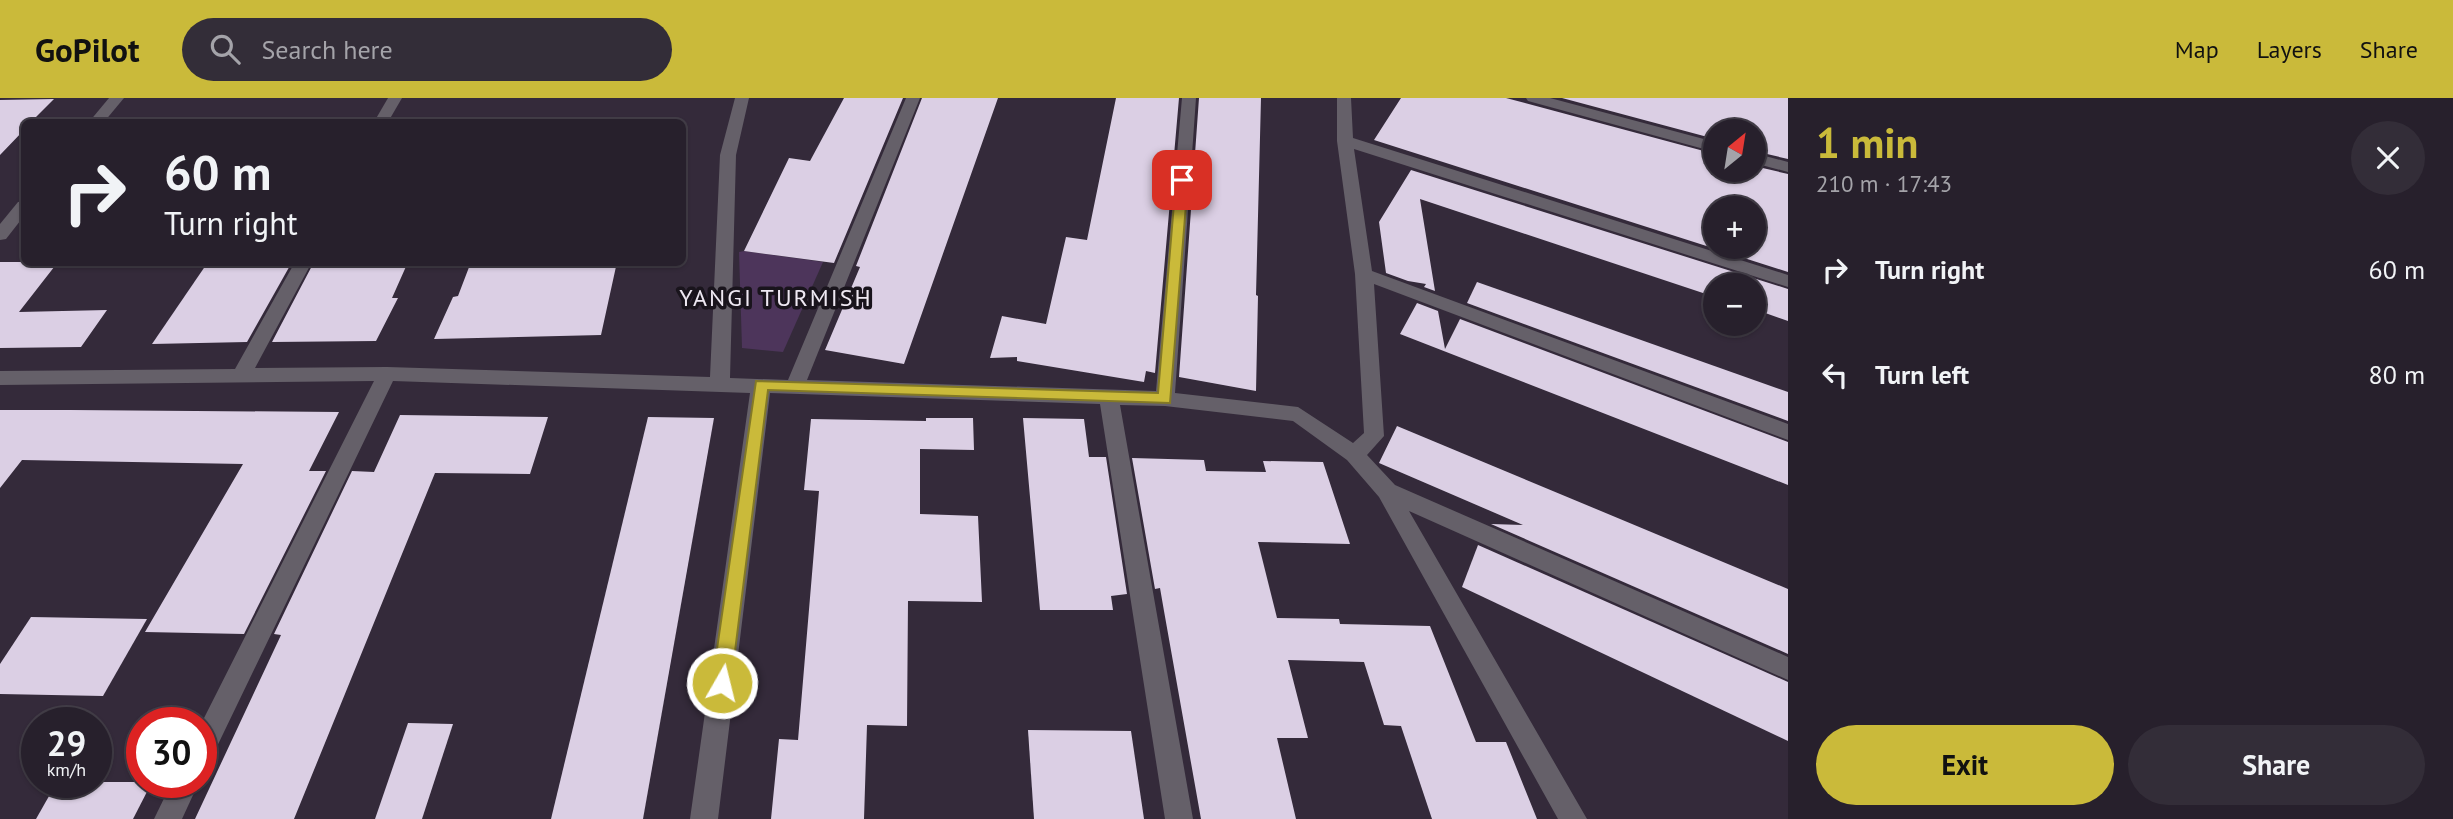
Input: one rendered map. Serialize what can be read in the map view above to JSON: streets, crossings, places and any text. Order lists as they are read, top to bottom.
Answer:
{
  "districts": ["YANGI TURMISH"],
  "north": "top right",
  "page": {
    "header": "GoPilot",
    "search": "Search here",
    "nav": ["Map", "Layers", "Share"],
    "heading": ["1 min", "210 m · 17:43"],
    "map_buttons": ["+", "−"],
    "turn": ["60 m", "Turn right"],
    "list": [
      {
        "name": "Turn right",
        "value": "60 m"
      },
      {
        "name": "Turn left",
        "value": "80 m"
      }
    ],
    "speed": "29 km/h",
    "limit": "30",
    "buttons": ["Exit", "Share"]
  }
}
